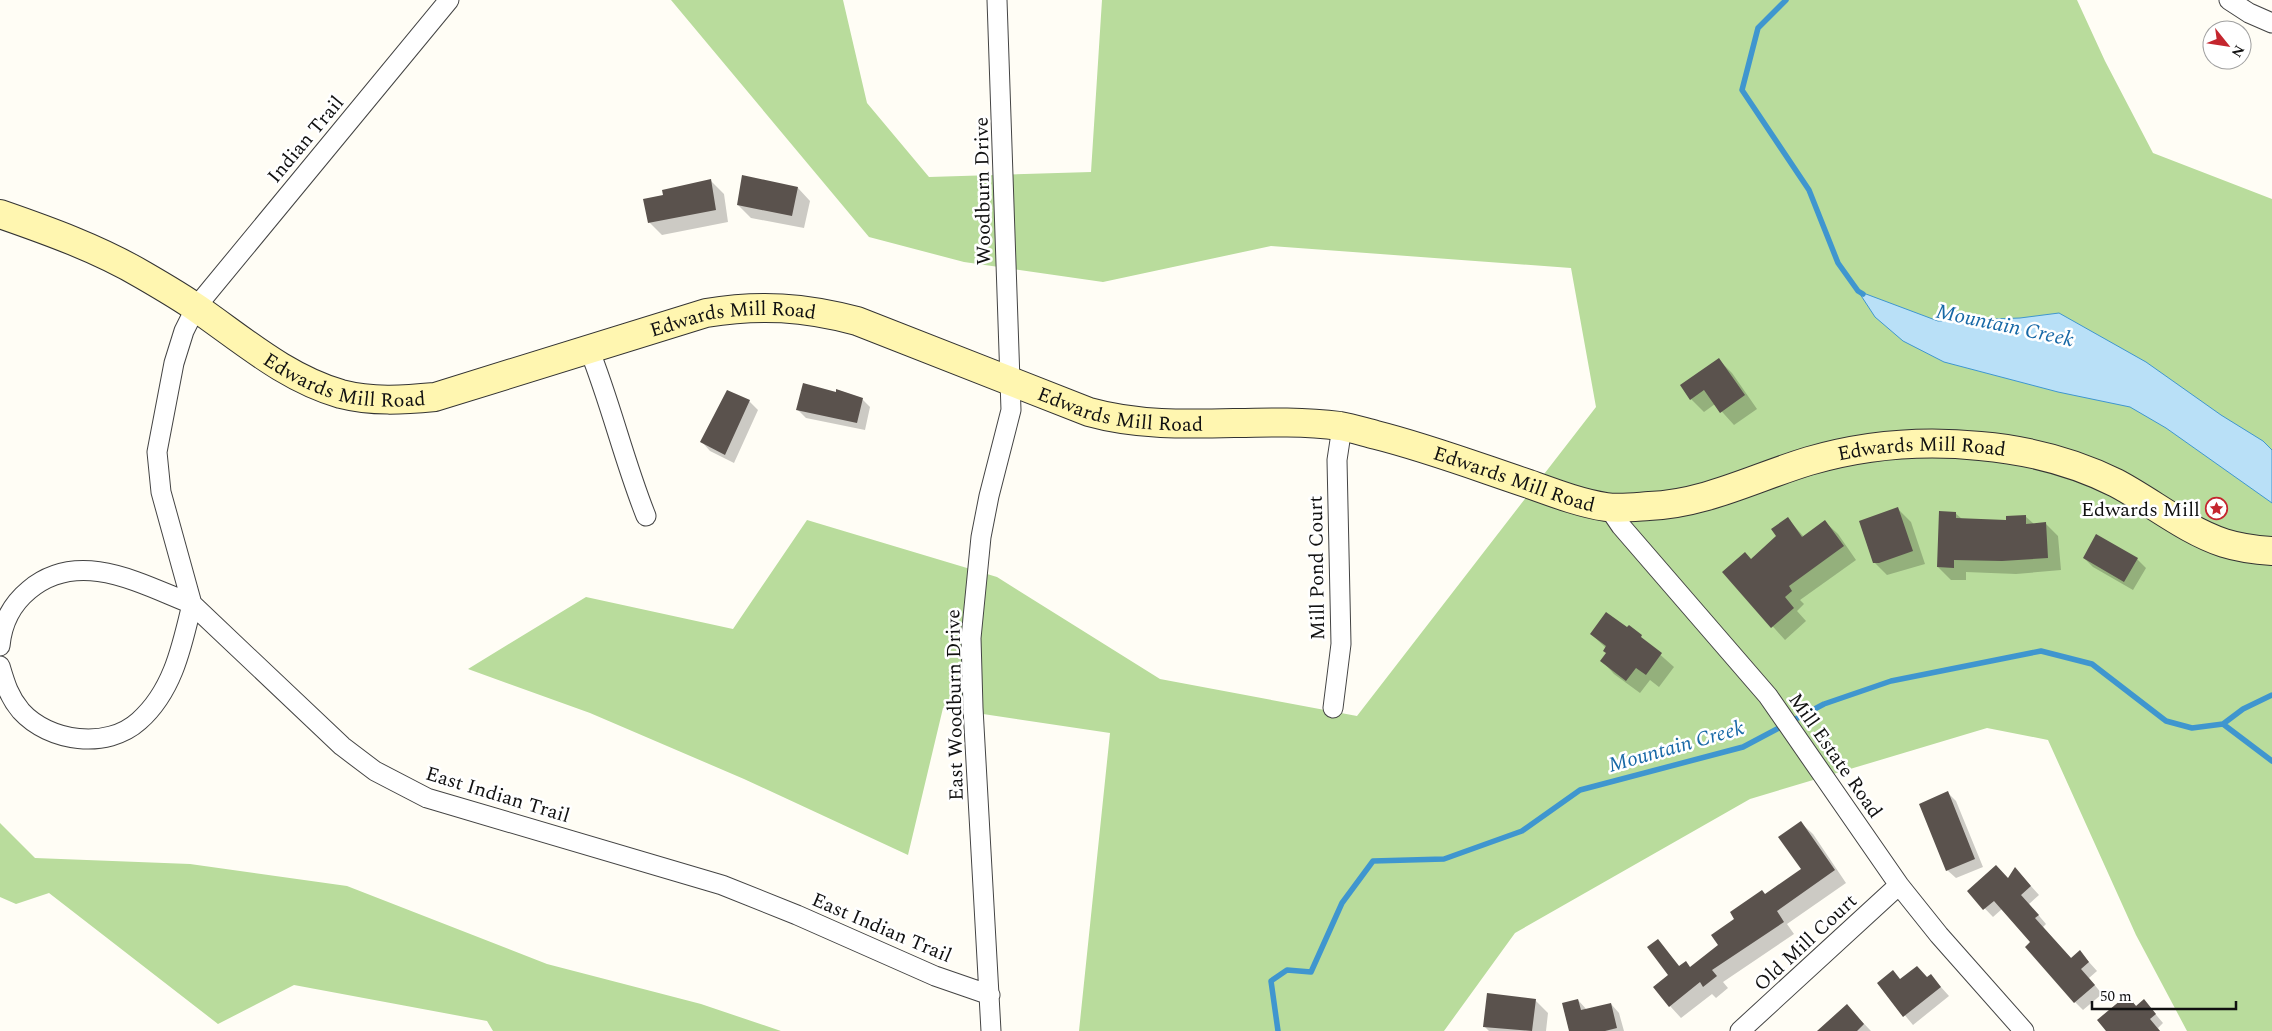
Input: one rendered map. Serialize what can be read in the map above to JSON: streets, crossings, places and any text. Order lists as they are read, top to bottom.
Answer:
{
  "streets": {
    "street": [
      "Indian Trail",
      "Woodburn Drive",
      "Edwards Mill Road",
      "Mill Pond Court",
      "East Woodburn Drive",
      "Mill Estate Road",
      "East Indian Trail",
      "Old Mill Court"
    ]
  },
  "crossings": [
    ["Indian Trail", "Edwards Mill Road"],
    ["Woodburn Drive", "Edwards Mill Road"],
    ["Woodburn Drive", "East Woodburn Drive"],
    ["Edwards Mill Road", "Mill Pond Court"],
    ["Edwards Mill Road", "East Woodburn Drive"],
    ["Edwards Mill Road", "Mill Estate Road"],
    ["East Woodburn Drive", "East Indian Trail"],
    ["Mill Estate Road", "Old Mill Court"]
  ],
  "water": ["Mountain Creek"],
  "places": {
    "place": ["Edwards Mill"]
  },
  "scale_bar": "50 m",
  "north": "bottom right"
}
